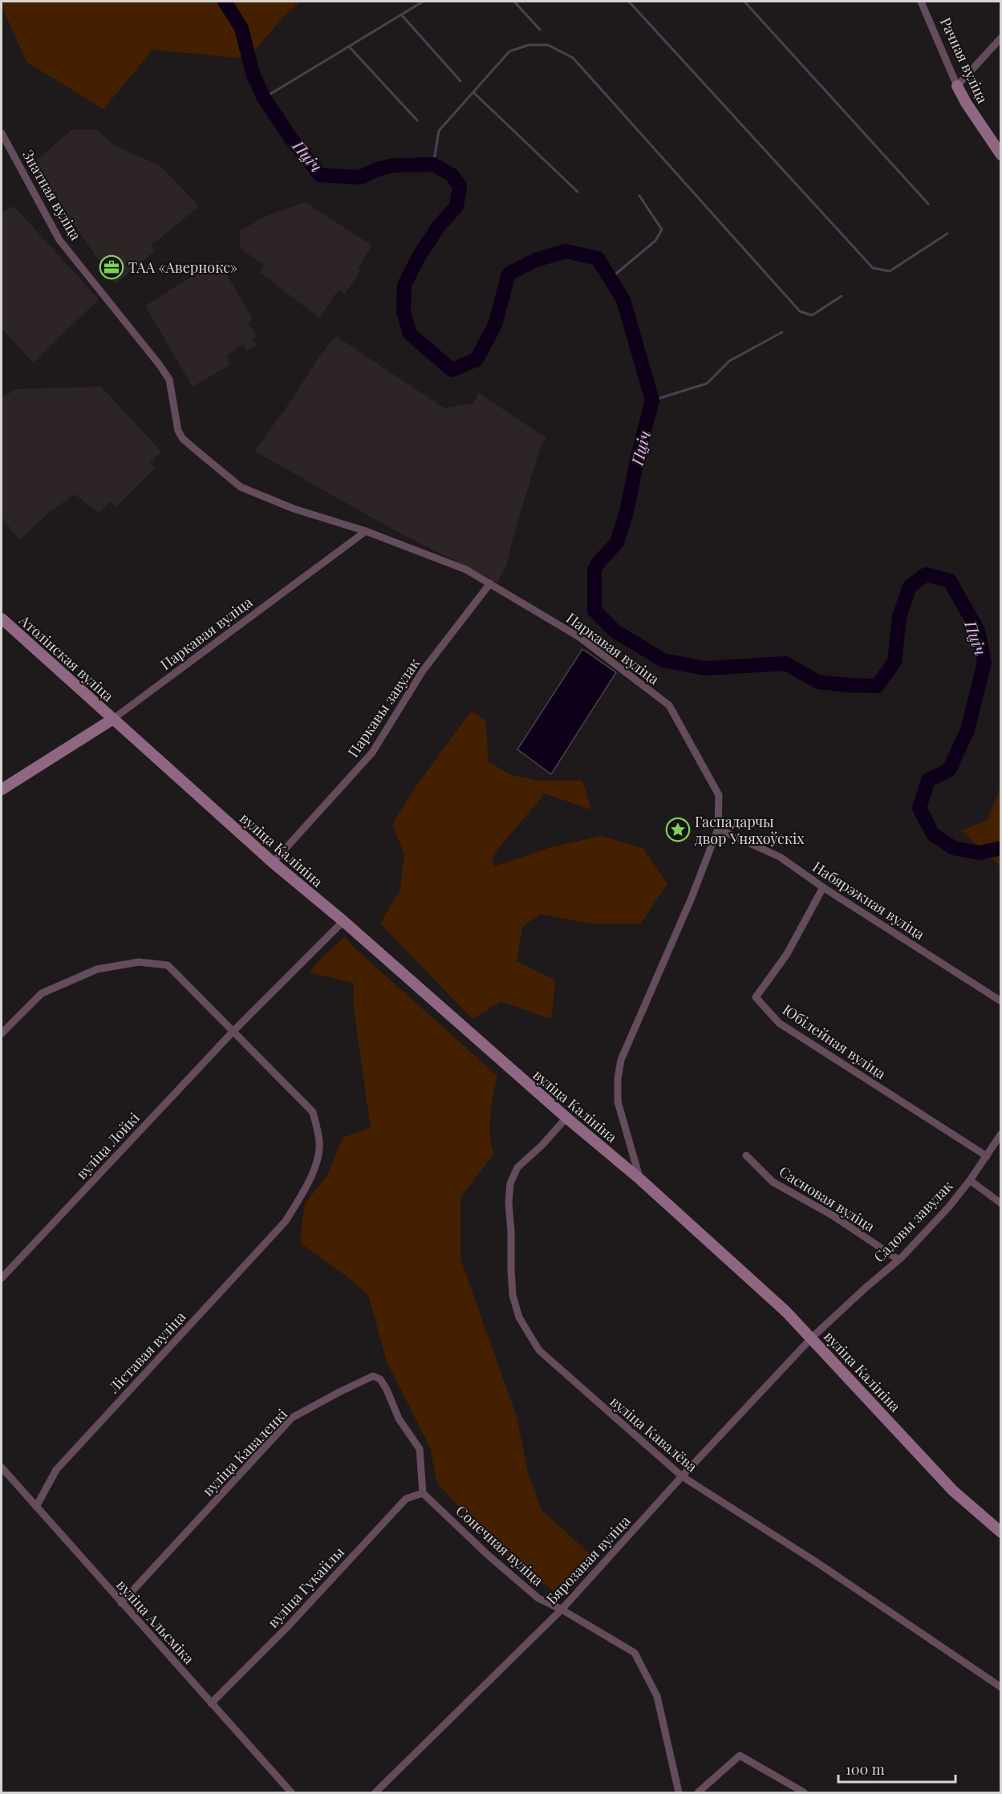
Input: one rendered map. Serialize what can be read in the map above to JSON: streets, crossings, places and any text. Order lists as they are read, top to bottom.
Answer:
{
  "streets": {
    "street": [
      "Рачная вуліца",
      "Знатная вуліца",
      "Паркавая вуліца",
      "Атолінская вуліца",
      "Паркавы завулак",
      "вуліца Калініна",
      "Набярэжная вуліца",
      "Юбілейная вуліца",
      "вуліца Лойкі",
      "Сасновая вуліца",
      "Садовы завулак",
      "Ліставая вуліца",
      "вуліца Кавалёва",
      "вуліца Каваленкі",
      "Сонечная вуліца",
      "Бярозавая вуліца",
      "вуліца Гукайлы",
      "вуліца Альсміка"
    ]
  },
  "crossings": [
    ["Знатная вуліца", "Паркавая вуліца"],
    ["Паркавая вуліца", "Атолінская вуліца"],
    ["Паркавая вуліца", "Паркавы завулак"],
    ["Паркавая вуліца", "вуліца Калініна"],
    ["Паркавая вуліца", "Набярэжная вуліца"],
    ["Атолінская вуліца", "вуліца Калініна"],
    ["Паркавы завулак", "вуліца Калініна"],
    ["вуліца Калініна", "вуліца Лойкі"],
    ["вуліца Калініна", "Садовы завулак"],
    ["вуліца Калініна", "вуліца Кавалёва"],
    ["вуліца Калініна", "Бярозавая вуліца"],
    ["Набярэжная вуліца", "Юбілейная вуліца"],
    ["Юбілейная вуліца", "Садовы завулак"],
    ["вуліца Лойкі", "Ліставая вуліца"],
    ["Сасновая вуліца", "Садовы завулак"],
    ["Садовы завулак", "Бярозавая вуліца"],
    ["Ліставая вуліца", "вуліца Альсміка"],
    ["вуліца Кавалёва", "Бярозавая вуліца"],
    ["вуліца Каваленкі", "Сонечная вуліца"],
    ["вуліца Каваленкі", "вуліца Гукайлы"],
    ["вуліца Каваленкі", "вуліца Альсміка"],
    ["Сонечная вуліца", "Бярозавая вуліца"],
    ["Сонечная вуліца", "вуліца Гукайлы"],
    ["вуліца Гукайлы", "вуліца Альсміка"]
  ],
  "water": ["Пціч"],
  "places": {
    "office": ["ТАА «Авернокс»"],
    "place": ["Гаспадарчы двор Уняхоўскіх"]
  },
  "scale_bar": "100 m"
}
